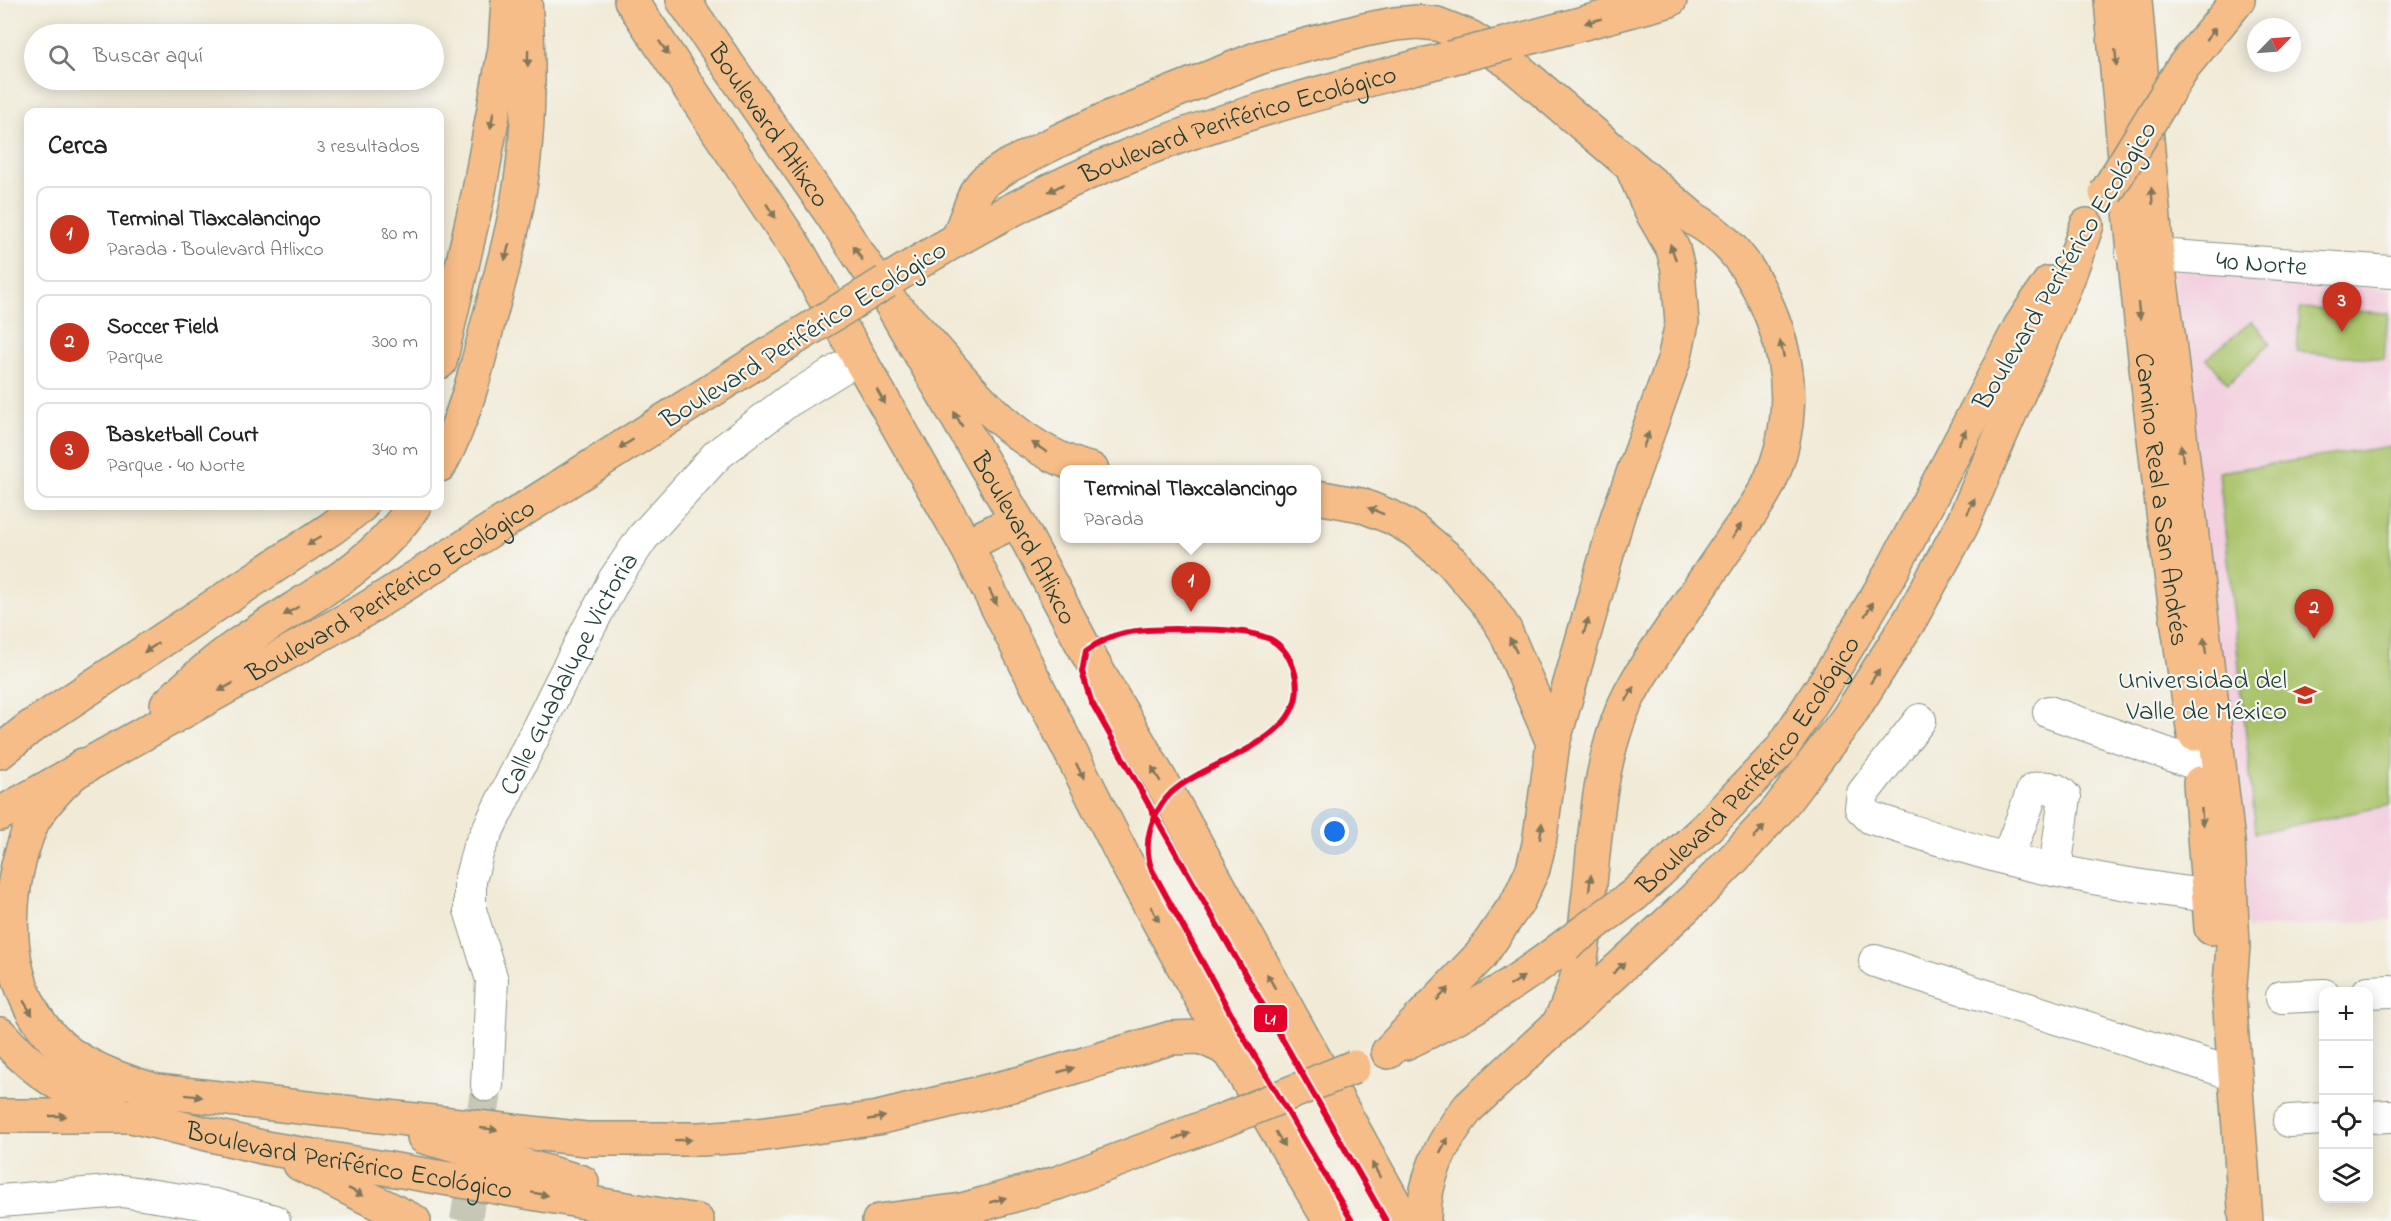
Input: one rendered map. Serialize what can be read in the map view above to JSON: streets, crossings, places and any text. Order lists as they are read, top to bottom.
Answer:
{
  "streets": {
    "main road": ["Boulevard Atlixco", "Boulevard Periférico Ecológico", "Camino Real a San Andrés"],
    "street": ["40 Norte", "Calle Guadalupe Victoria"]
  },
  "crossings": [
    ["Boulevard Atlixco", "Calle Guadalupe Victoria"],
    ["40 Norte", "Camino Real a San Andrés"]
  ],
  "places": {
    "school or university": ["Universidad del Valle de México"]
  },
  "lines": ["transit line L1"],
  "north": "top right",
  "page": {
    "search": "Buscar aquí",
    "heading": ["Cerca", "3 resultados"],
    "list": [
      {
        "mark": "1",
        "name": "Terminal Tlaxcalancingo",
        "note": "Parada · Boulevard Atlixco",
        "value": "80 m"
      },
      {
        "mark": "2",
        "name": "Soccer Field",
        "note": "Parque",
        "value": "300 m"
      },
      {
        "mark": "3",
        "name": "Basketball Court",
        "note": "Parque · 40 Norte",
        "value": "340 m"
      }
    ],
    "pins": ["3", "1", "2"],
    "popup": ["Terminal Tlaxcalancingo", "Parada"],
    "map_buttons": ["+", "−"]
  }
}
